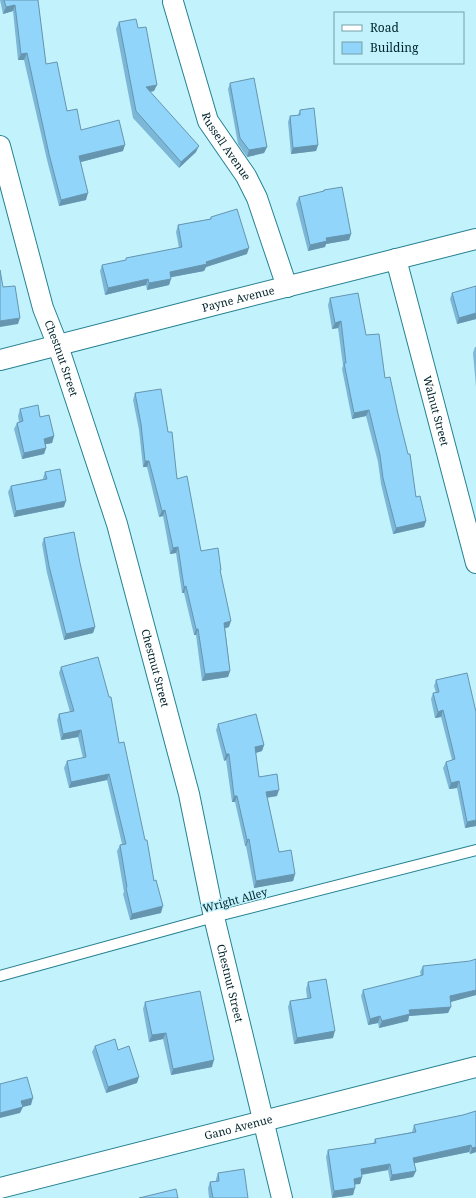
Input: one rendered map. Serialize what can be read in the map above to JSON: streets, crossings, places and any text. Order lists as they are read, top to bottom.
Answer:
{
  "streets": {
    "street": [
      "Russell Avenue",
      "Payne Avenue",
      "Chestnut Street",
      "Walnut Street",
      "Gano Avenue"
    ],
    "lane": ["Wright Alley"]
  },
  "crossings": [
    ["Russell Avenue", "Payne Avenue"],
    ["Payne Avenue", "Chestnut Street"],
    ["Payne Avenue", "Walnut Street"],
    ["Chestnut Street", "Wright Alley"],
    ["Chestnut Street", "Gano Avenue"]
  ],
  "legend": ["Road", "Building"]
}
